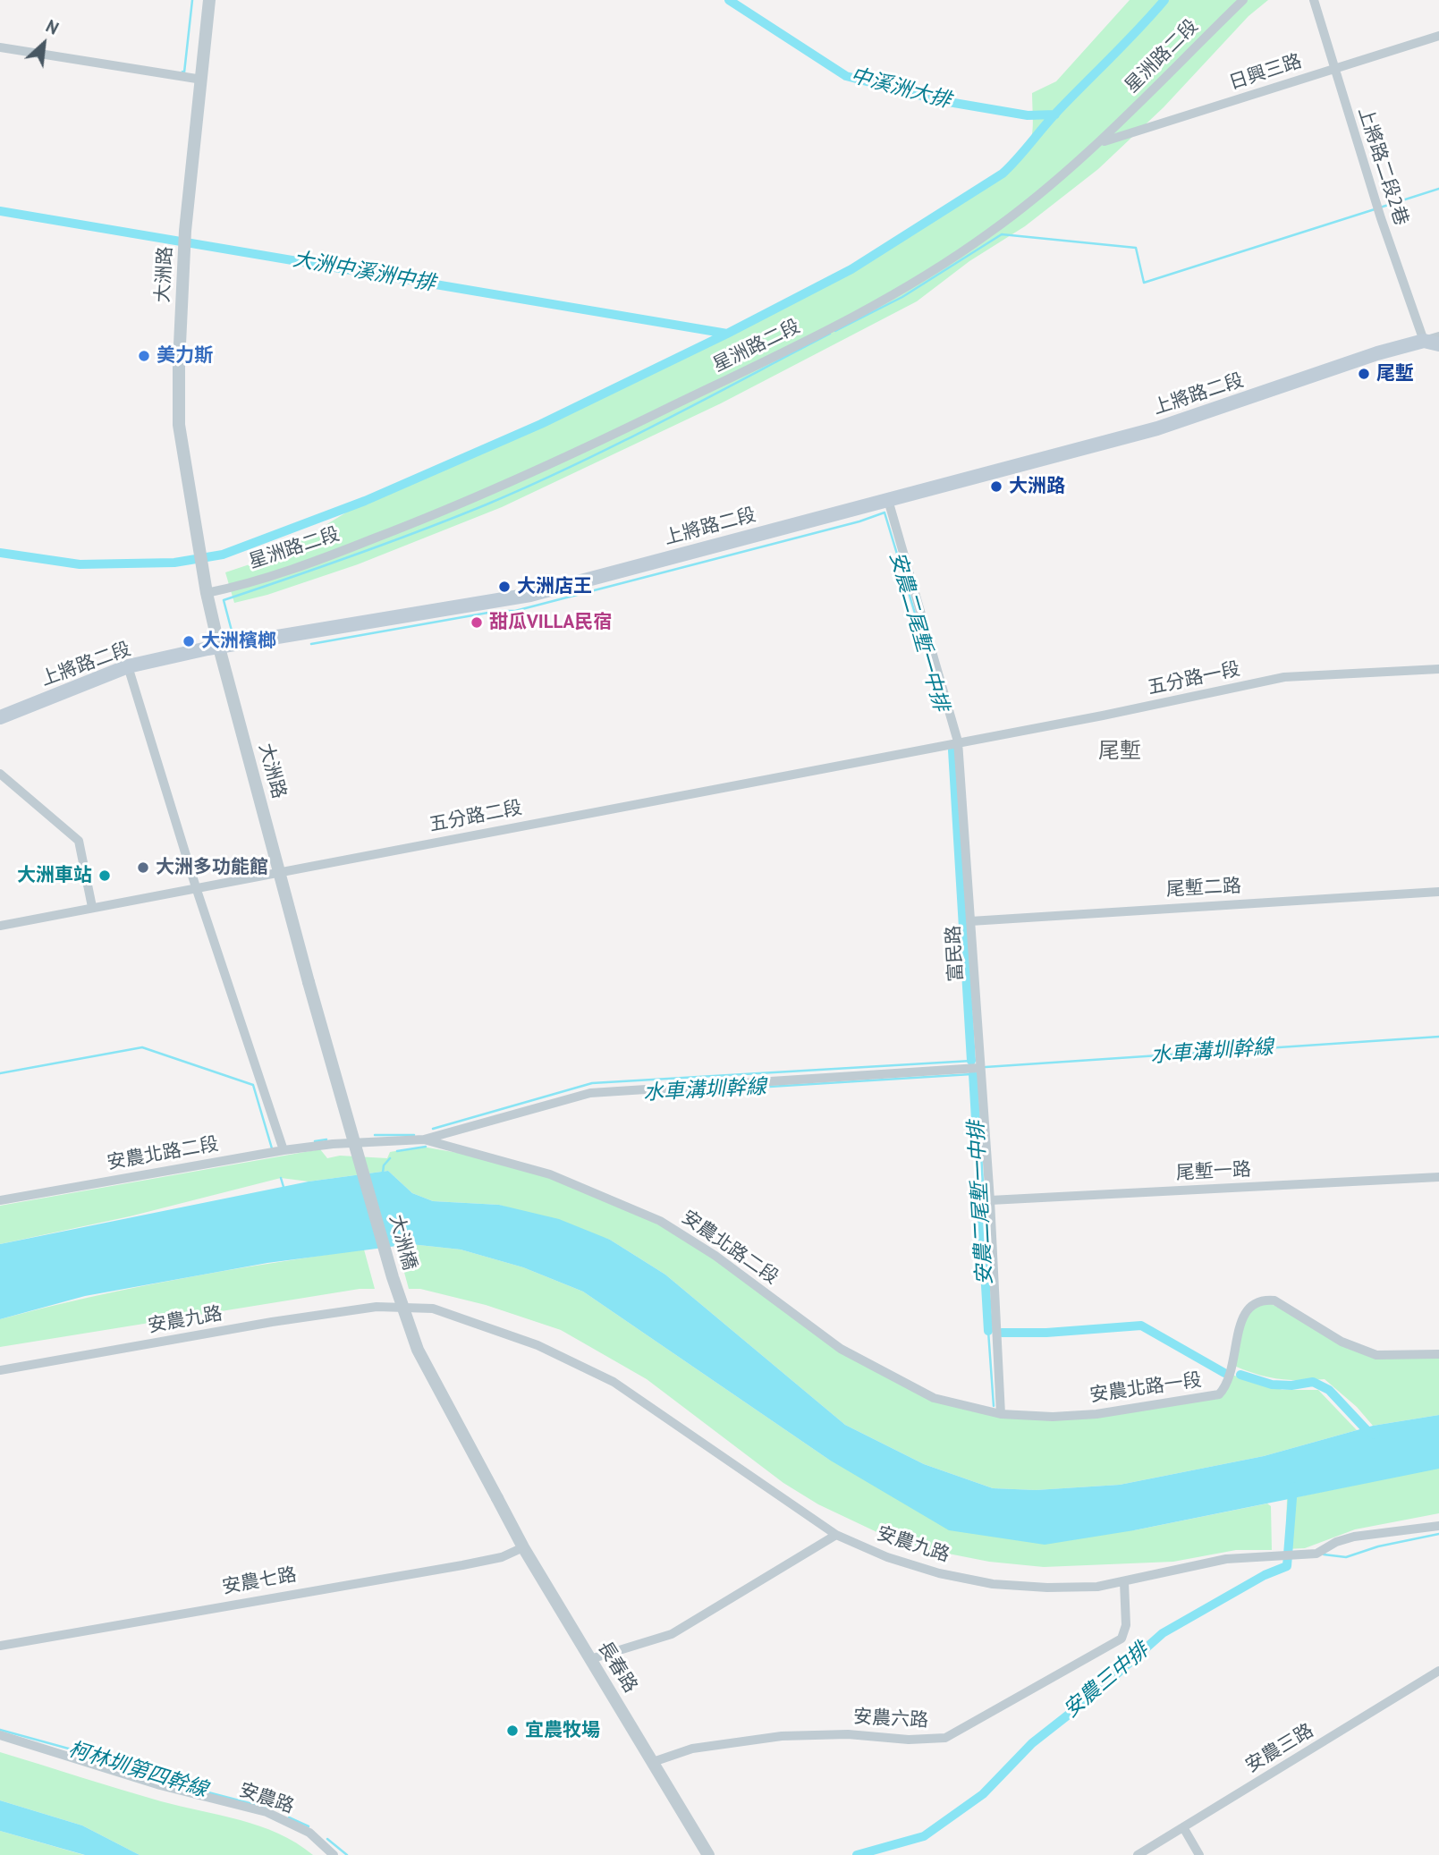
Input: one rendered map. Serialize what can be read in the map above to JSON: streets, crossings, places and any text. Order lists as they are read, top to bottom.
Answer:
{
  "streets": {
    "main road": ["上將路二段"],
    "street": [
      "星洲路二段",
      "日興三路",
      "上將路二段2巷",
      "大洲路",
      "五分路一段",
      "五分路二段",
      "尾塹二路",
      "富民路",
      "安農北路二段",
      "尾塹一路",
      "大洲橋",
      "安農九路",
      "安農北路一段",
      "安農七路",
      "長春路",
      "安農六路",
      "安農三路",
      "安農路"
    ]
  },
  "crossings": [
    ["星洲路二段", "日興三路"],
    ["星洲路二段", "大洲路"],
    ["日興三路", "上將路二段2巷"],
    ["上將路二段2巷", "上將路二段"],
    ["大洲路", "上將路二段"],
    ["大洲路", "五分路二段"],
    ["大洲路", "大洲橋"],
    ["上將路二段", "富民路"],
    ["五分路一段", "五分路二段"],
    ["五分路一段", "富民路"],
    ["五分路二段", "富民路"],
    ["尾塹二路", "富民路"],
    ["富民路", "安農北路二段"],
    ["富民路", "尾塹一路"],
    ["富民路", "安農北路一段"],
    ["安農北路二段", "安農北路一段"],
    ["大洲橋", "長春路"],
    ["安農九路", "安農六路"],
    ["安農七路", "長春路"],
    ["長春路", "安農六路"]
  ],
  "districts": ["尾塹"],
  "water": [
    "中溪洲大排",
    "大洲中溪洲中排",
    "安農二尾塹一中排",
    "水車溝圳幹線",
    "安農三中排",
    "柯林圳第四幹線"
  ],
  "places": [
    "美力斯",
    "尾塹",
    "大洲路",
    "大洲店王",
    "甜瓜VILLA民宿",
    "大洲檳榔",
    "大洲多功能館",
    "大洲車站",
    "宜農牧場"
  ],
  "north": "top right"
}
